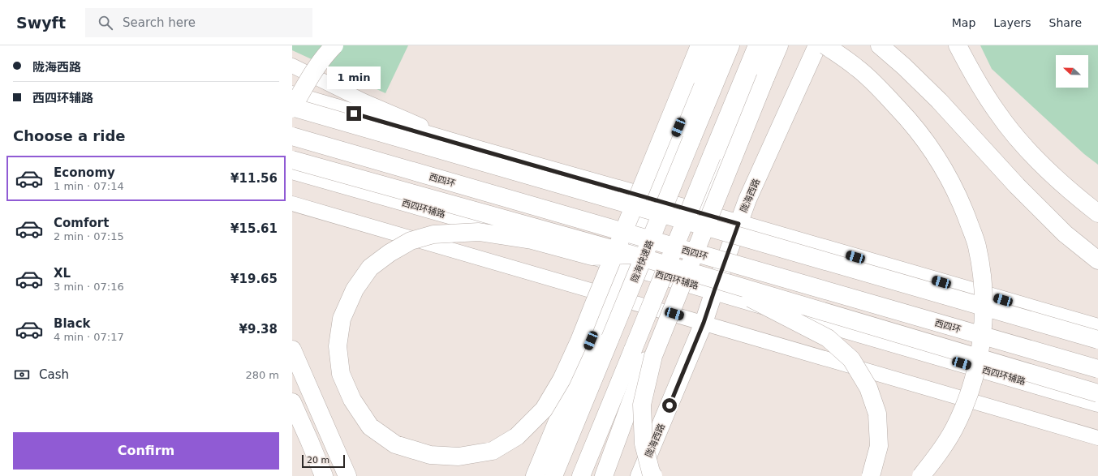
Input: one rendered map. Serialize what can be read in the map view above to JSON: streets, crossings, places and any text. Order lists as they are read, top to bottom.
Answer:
{
  "streets": {
    "main road": [
      "西四环",
      "陇海西路",
      "西四环辅路",
      "陇海快速路"
    ]
  },
  "crossings": [
    ["陇海西路", "西四环辅路"]
  ],
  "scale_bar": "20 m",
  "north": "left",
  "page": {
    "header": "Swyft",
    "search": "Search here",
    "nav": ["Map", "Layers", "Share"],
    "banner": ["陇海西路", "西四环辅路"],
    "bubble": "1 min",
    "heading": "Choose a ride",
    "list": [
      {
        "name": "Economy",
        "note": "1 min · 07:14",
        "value": "¥11.56"
      },
      {
        "name": "Comfort",
        "note": "2 min · 07:15",
        "value": "¥15.61"
      },
      {
        "name": "XL",
        "note": "3 min · 07:16",
        "value": "¥19.65"
      },
      {
        "name": "Black",
        "note": "4 min · 07:17",
        "value": "¥9.38"
      }
    ],
    "pay": ["Cash", "280 m"],
    "buttons": "Confirm",
    "scale": "20 m"
  }
}
